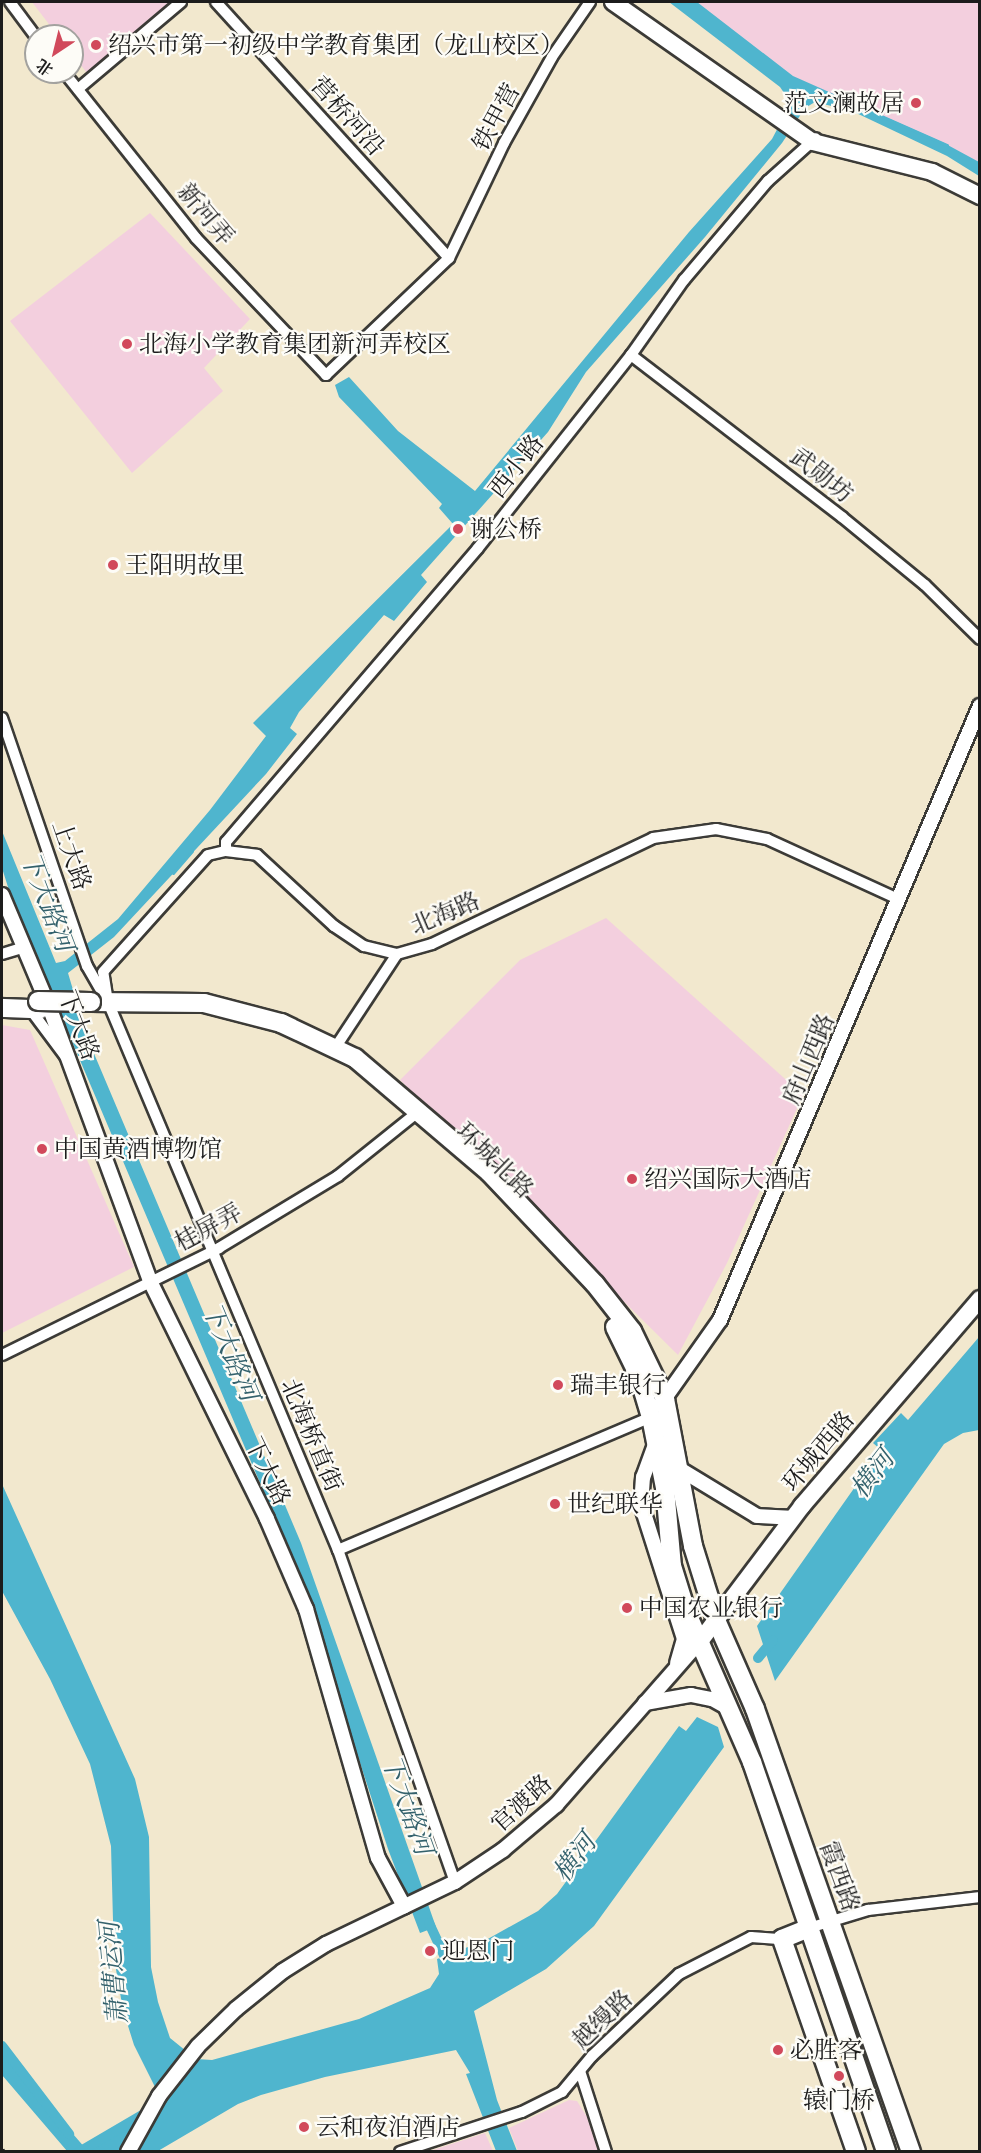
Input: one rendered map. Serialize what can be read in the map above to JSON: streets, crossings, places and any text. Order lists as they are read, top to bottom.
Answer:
{
  "streets": {
    "main road": ["环城北路", "环城西路", "霞西路"],
    "street": [
      "营桥河沿",
      "铁甲营",
      "新河弄",
      "西小路",
      "武勋坊",
      "上大路",
      "北海路",
      "下大路",
      "府山西路",
      "桂屏弄",
      "北海桥直街",
      "官渡路",
      "越缦路"
    ]
  },
  "crossings": [
    ["营桥河沿", "铁甲营"],
    ["营桥河沿", "新河弄"],
    ["铁甲营", "新河弄"],
    ["西小路", "武勋坊"],
    ["西小路", "北海路"],
    ["上大路", "环城北路"],
    ["上大路", "北海桥直街"],
    ["北海路", "府山西路"],
    ["下大路", "桂屏弄"],
    ["下大路", "官渡路"],
    ["府山西路", "环城北路"],
    ["环城北路", "桂屏弄"],
    ["环城北路", "北海桥直街"],
    ["环城北路", "环城西路"],
    ["环城北路", "官渡路"],
    ["环城北路", "霞西路"],
    ["桂屏弄", "北海桥直街"],
    ["北海桥直街", "官渡路"],
    ["环城西路", "官渡路"],
    ["环城西路", "霞西路"],
    ["官渡路", "霞西路"]
  ],
  "water": ["下大路河", "横河", "萧曹运河"],
  "places": [
    "绍兴市第一初级中学教育集团（龙山校区）",
    "范文澜故居",
    "北海小学教育集团新河弄校区",
    "谢公桥",
    "王阳明故里",
    "中国黄酒博物馆",
    "绍兴国际大酒店",
    "瑞丰银行",
    "世纪联华",
    "中国农业银行",
    "迎恩门",
    "必胜客",
    "辕门桥",
    "云和夜泊酒店"
  ],
  "north": "bottom left"
}
